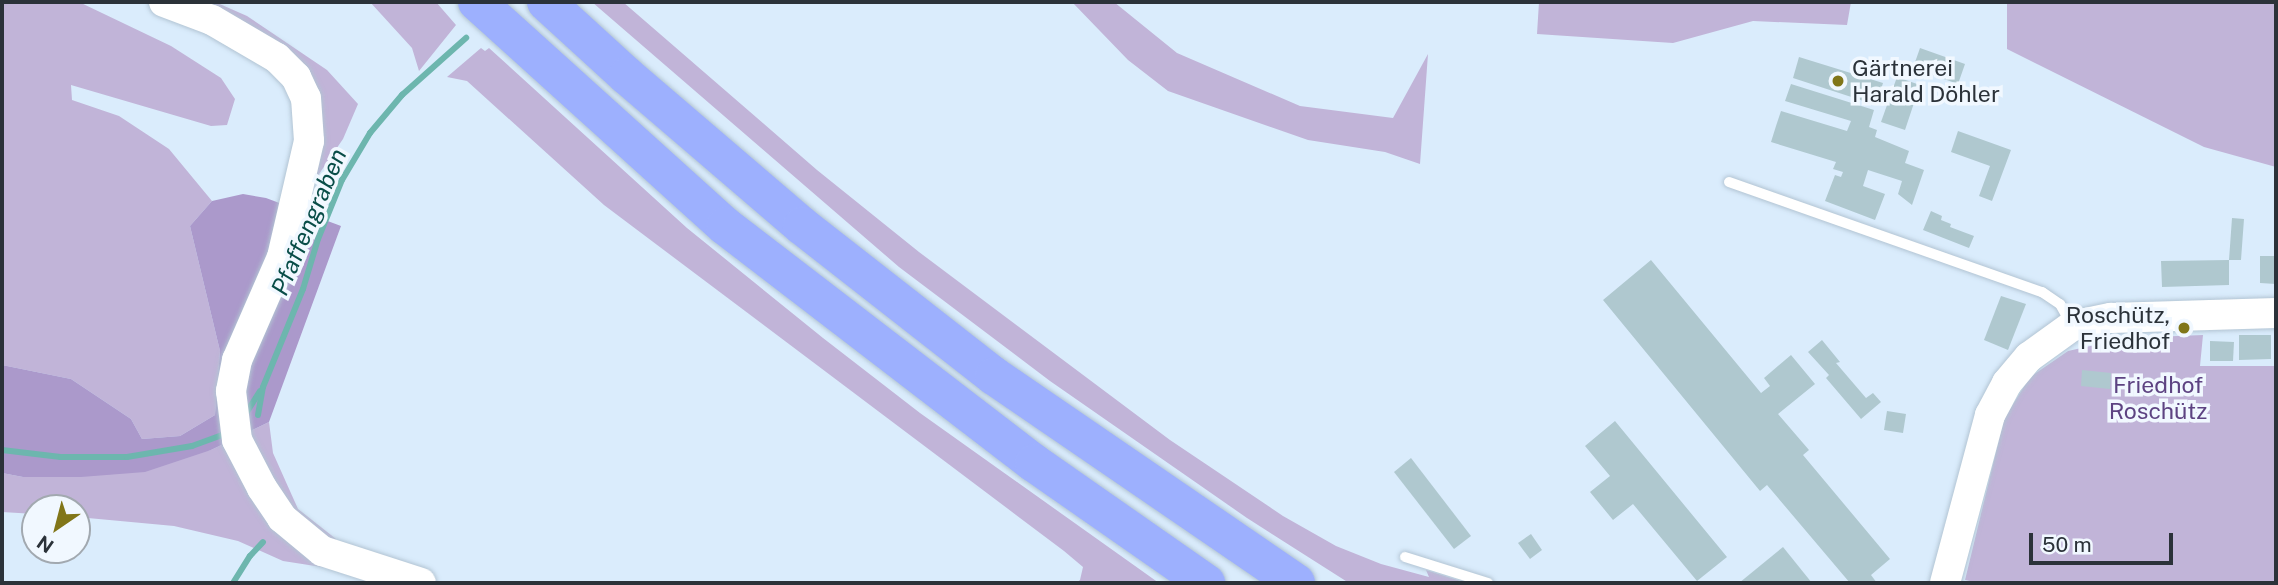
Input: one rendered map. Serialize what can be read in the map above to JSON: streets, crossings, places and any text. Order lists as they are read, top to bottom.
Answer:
{
  "water": ["Pfaffengraben"],
  "parks": ["Friedhof Roschütz"],
  "places": ["Gärtnerei Harald Döhler", "Roschütz, Friedhof"],
  "scale_bar": "50 m",
  "north": "bottom left"
}
